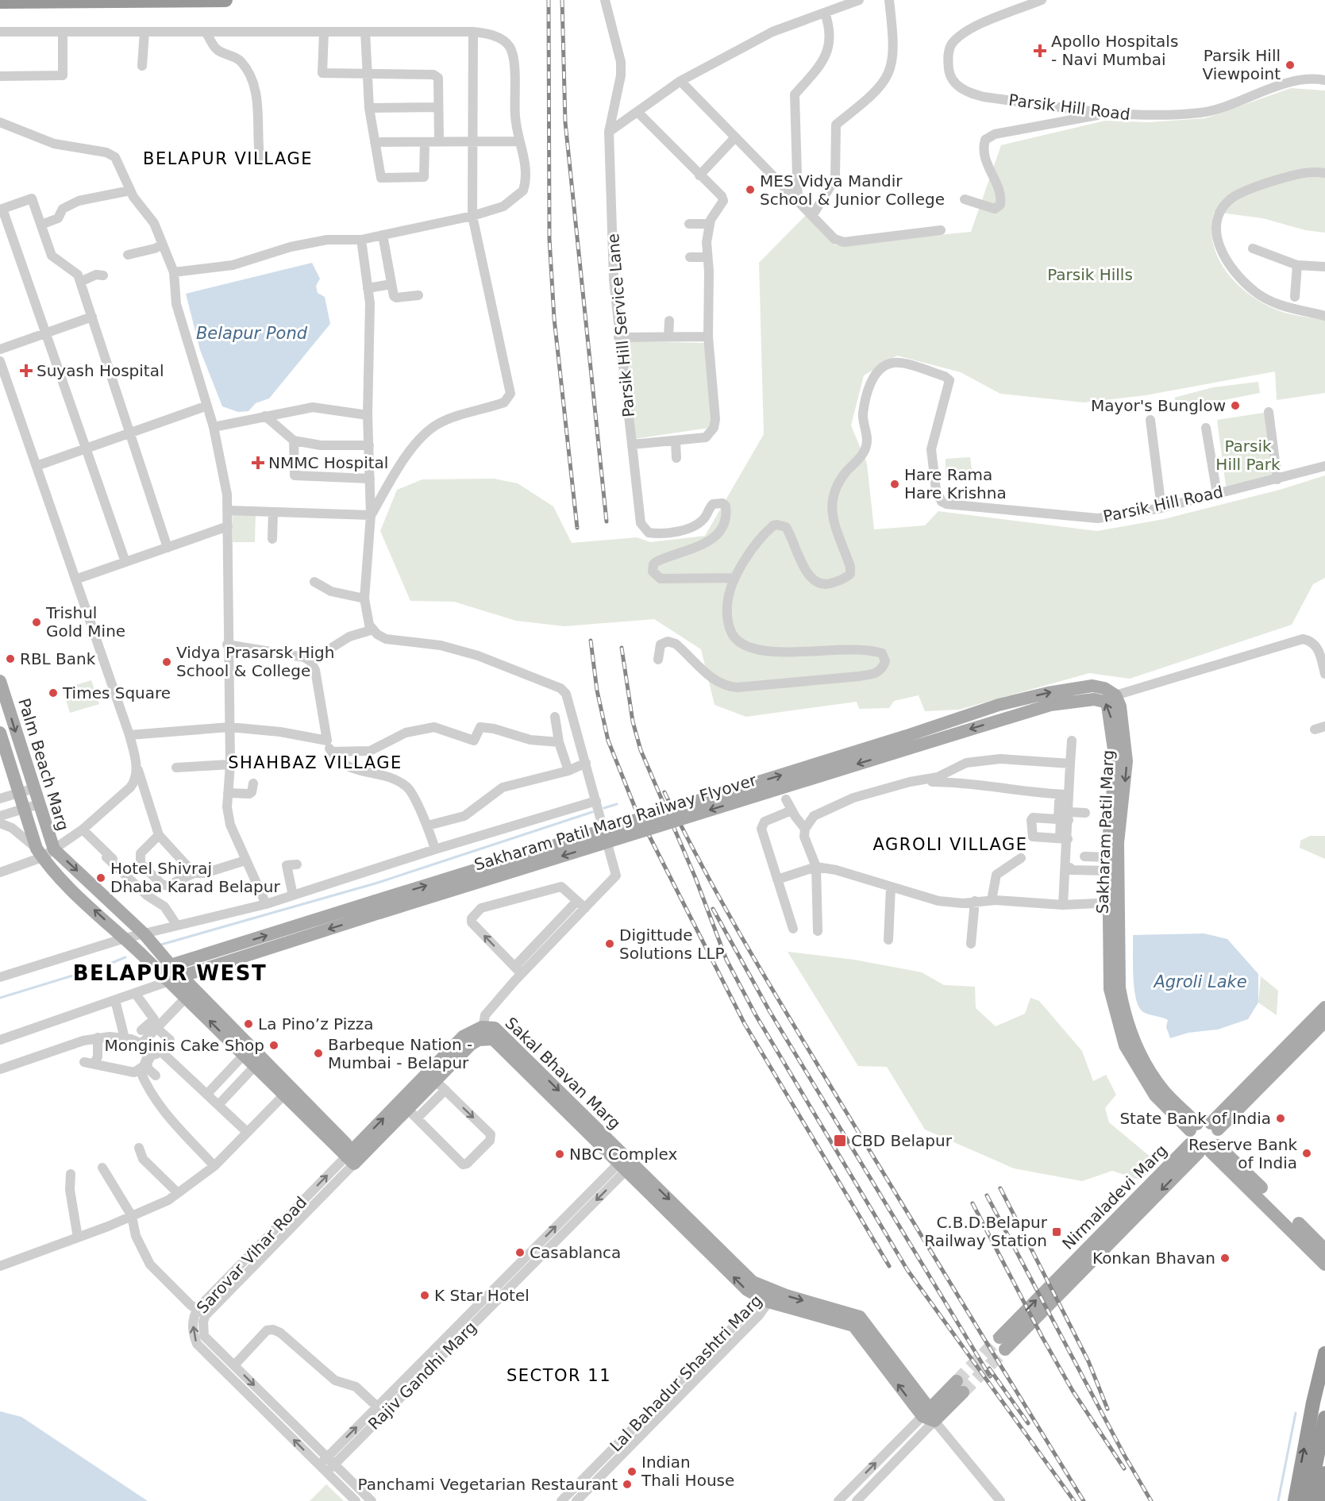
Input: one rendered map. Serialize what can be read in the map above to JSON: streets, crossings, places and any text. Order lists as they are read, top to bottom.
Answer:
{
  "streets": {
    "main road": [
      "Palm Beach Marg",
      "Sakharam Patil Marg Railway Flyover",
      "Sakharam Patil Marg",
      "Sakal Bhavan Marg",
      "Nirmaladevi Marg"
    ],
    "street": [
      "Parsik Hill Road",
      "Parsik Hill Service Lane",
      "Sarovar Vihar Road",
      "Lal Bahadur Shashtri Marg",
      "Rajiv Gandhi Marg"
    ]
  },
  "crossings": [
    ["Parsik Hill Road", "Parsik Hill Service Lane"],
    ["Palm Beach Marg", "Sakharam Patil Marg Railway Flyover"],
    ["Sakharam Patil Marg Railway Flyover", "Sakharam Patil Marg"],
    ["Sakharam Patil Marg", "Nirmaladevi Marg"],
    ["Sakal Bhavan Marg", "Sarovar Vihar Road"],
    ["Sakal Bhavan Marg", "Lal Bahadur Shashtri Marg"],
    ["Sakal Bhavan Marg", "Rajiv Gandhi Marg"],
    ["Sarovar Vihar Road", "Rajiv Gandhi Marg"]
  ],
  "districts": [
    "BELAPUR VILLAGE",
    "SHAHBAZ VILLAGE",
    "AGROLI VILLAGE",
    "BELAPUR WEST",
    "SECTOR 11"
  ],
  "water": ["Belapur Pond", "Agroli Lake"],
  "parks": ["Parsik Hills", "Parsik Hill Park"],
  "places": {
    "health": ["Apollo Hospitals - Navi Mumbai", "Suyash Hospital", "NMMC Hospital"],
    "other": [
      "Parsik Hill Viewpoint",
      "MES Vidya Mandir School & Junior College",
      "Mayor's Bunglow",
      "Hare Rama Hare Krishna",
      "Trishul Gold Mine",
      "RBL Bank",
      "Vidya Prasarsk High School & College",
      "Times Square",
      "Hotel Shivraj Dhaba Karad Belapur",
      "Digittude Solutions LLP",
      "La Pino’z Pizza",
      "Monginis Cake Shop",
      "Barbeque Nation - Mumbai - Belapur",
      "State Bank of India",
      "Reserve Bank of India",
      "NBC Complex",
      "Casablanca",
      "Konkan Bhavan",
      "K Star Hotel",
      "Indian Thali House",
      "Panchami Vegetarian Restaurant"
    ],
    "transit": ["CBD Belapur", "C.B.D.Belapur Railway Station"]
  }
}
